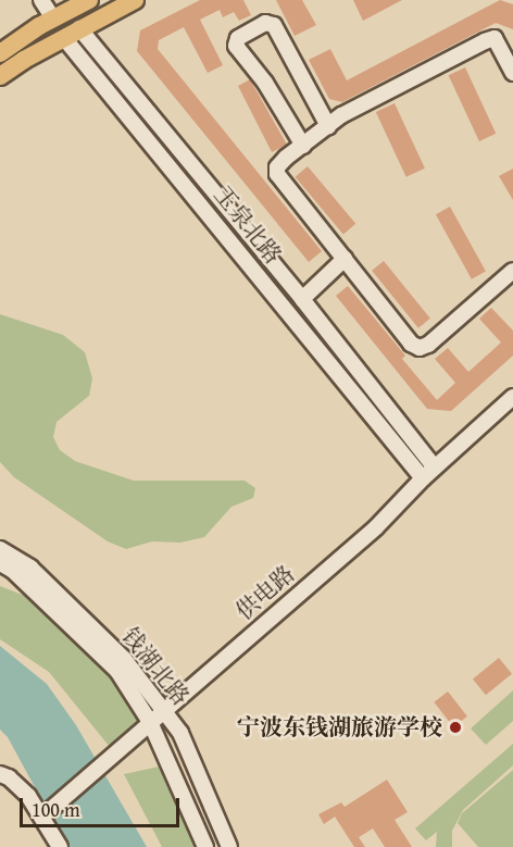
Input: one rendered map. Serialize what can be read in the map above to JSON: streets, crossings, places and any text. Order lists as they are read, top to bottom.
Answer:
{
  "streets": {
    "main road": ["玉泉北路"],
    "street": ["供电路", "钱湖北路"]
  },
  "crossings": [
    ["玉泉北路", "供电路"],
    ["供电路", "钱湖北路"]
  ],
  "places": ["宁波东钱湖旅游学校"],
  "scale_bar": "100 m"
}
